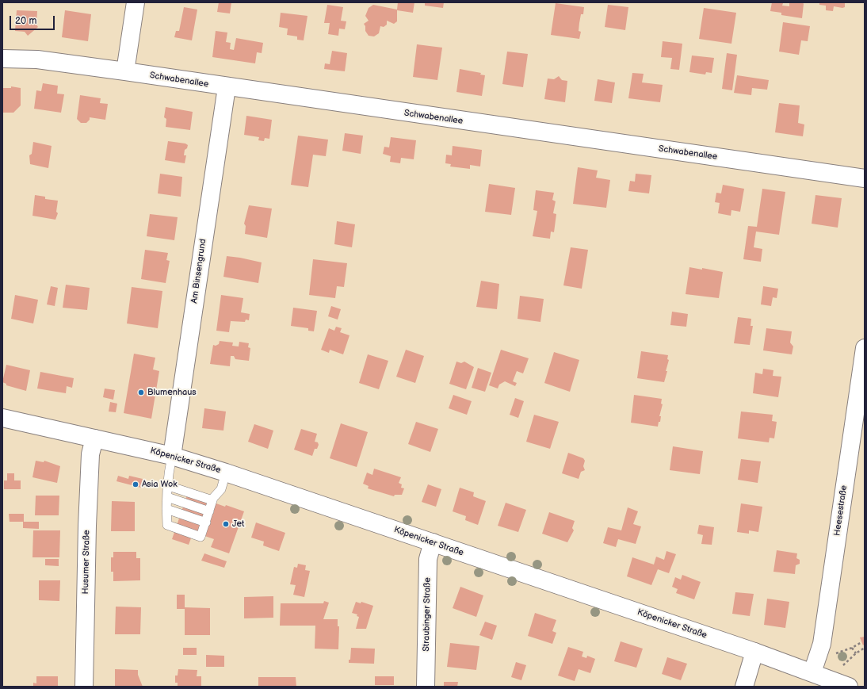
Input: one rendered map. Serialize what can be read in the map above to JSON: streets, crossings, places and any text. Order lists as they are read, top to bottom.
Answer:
{
  "streets": {
    "street": [
      "Schwabenallee",
      "Am Binsengrund",
      "Köpenicker Straße",
      "Heesestraße",
      "Husumer Straße",
      "Straubinger Straße"
    ]
  },
  "crossings": [
    ["Schwabenallee", "Am Binsengrund"],
    ["Am Binsengrund", "Köpenicker Straße"],
    ["Köpenicker Straße", "Heesestraße"],
    ["Köpenicker Straße", "Husumer Straße"],
    ["Köpenicker Straße", "Straubinger Straße"]
  ],
  "places": ["Blumenhaus", "Asia Wok", "Jet"],
  "scale_bar": "20 m"
}
